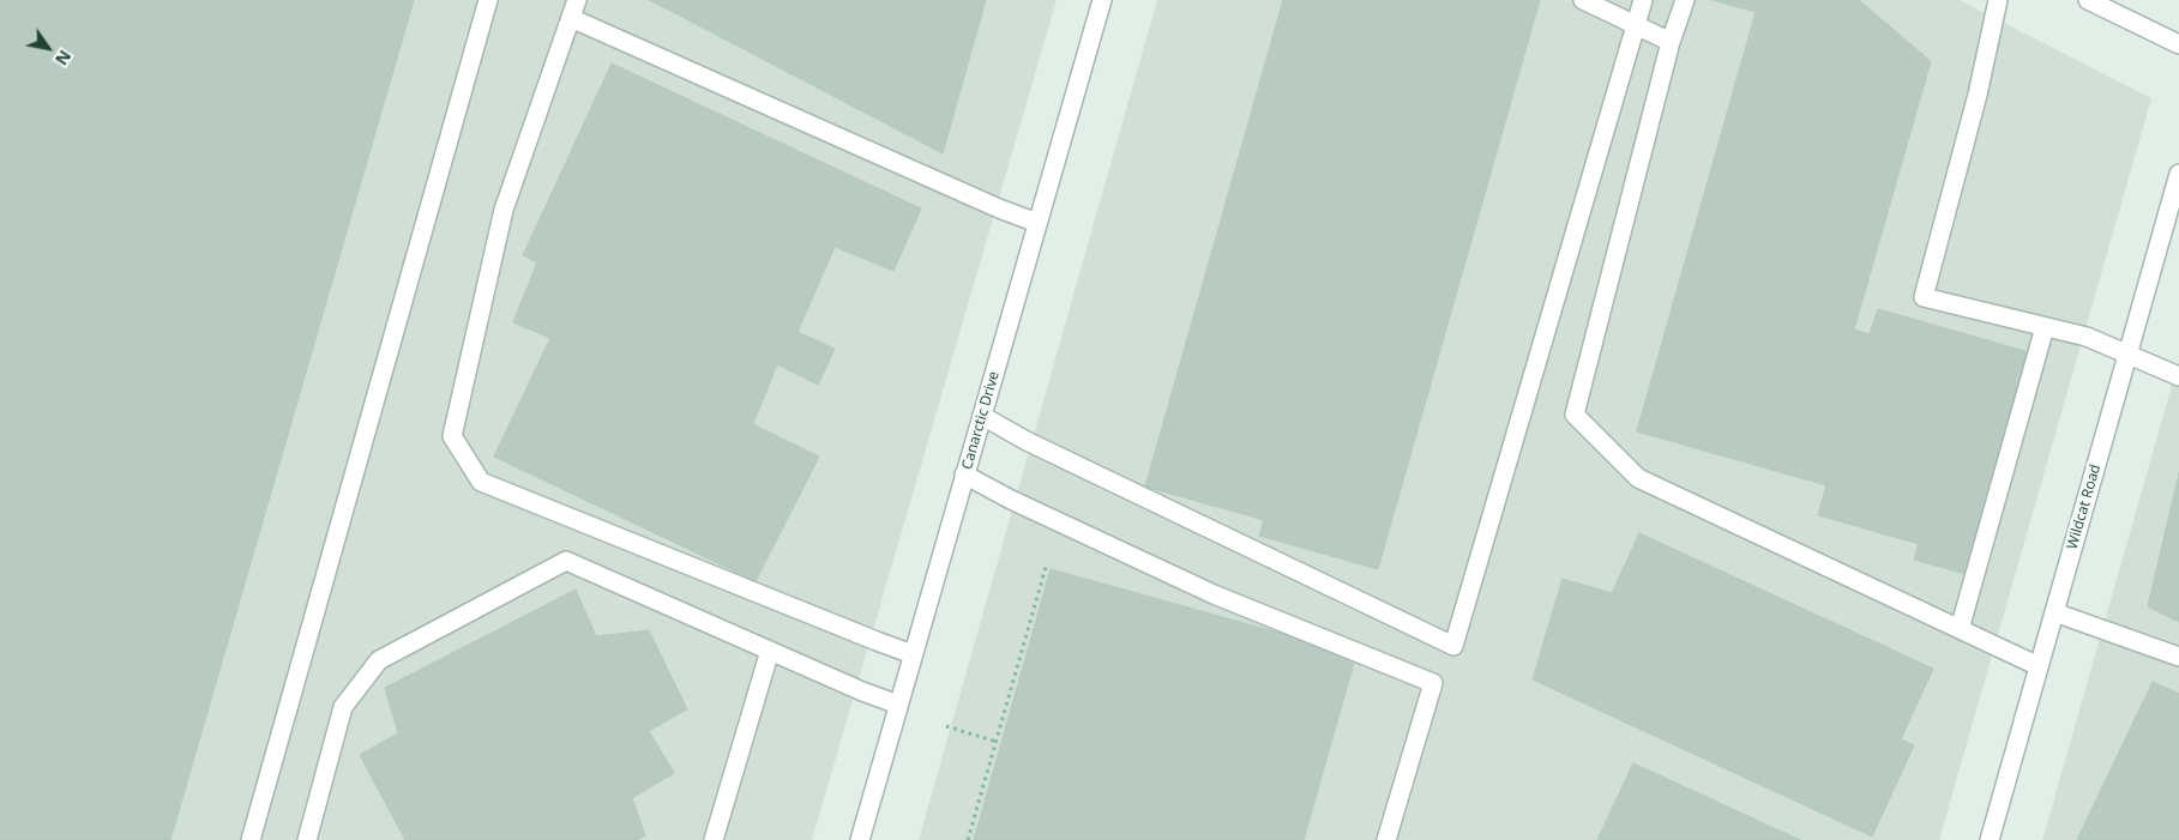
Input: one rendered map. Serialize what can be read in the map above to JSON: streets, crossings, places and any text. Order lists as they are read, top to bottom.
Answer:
{
  "streets": {
    "street": ["Canarctic Drive", "Wildcat Road"]
  },
  "north": "bottom right"
}
